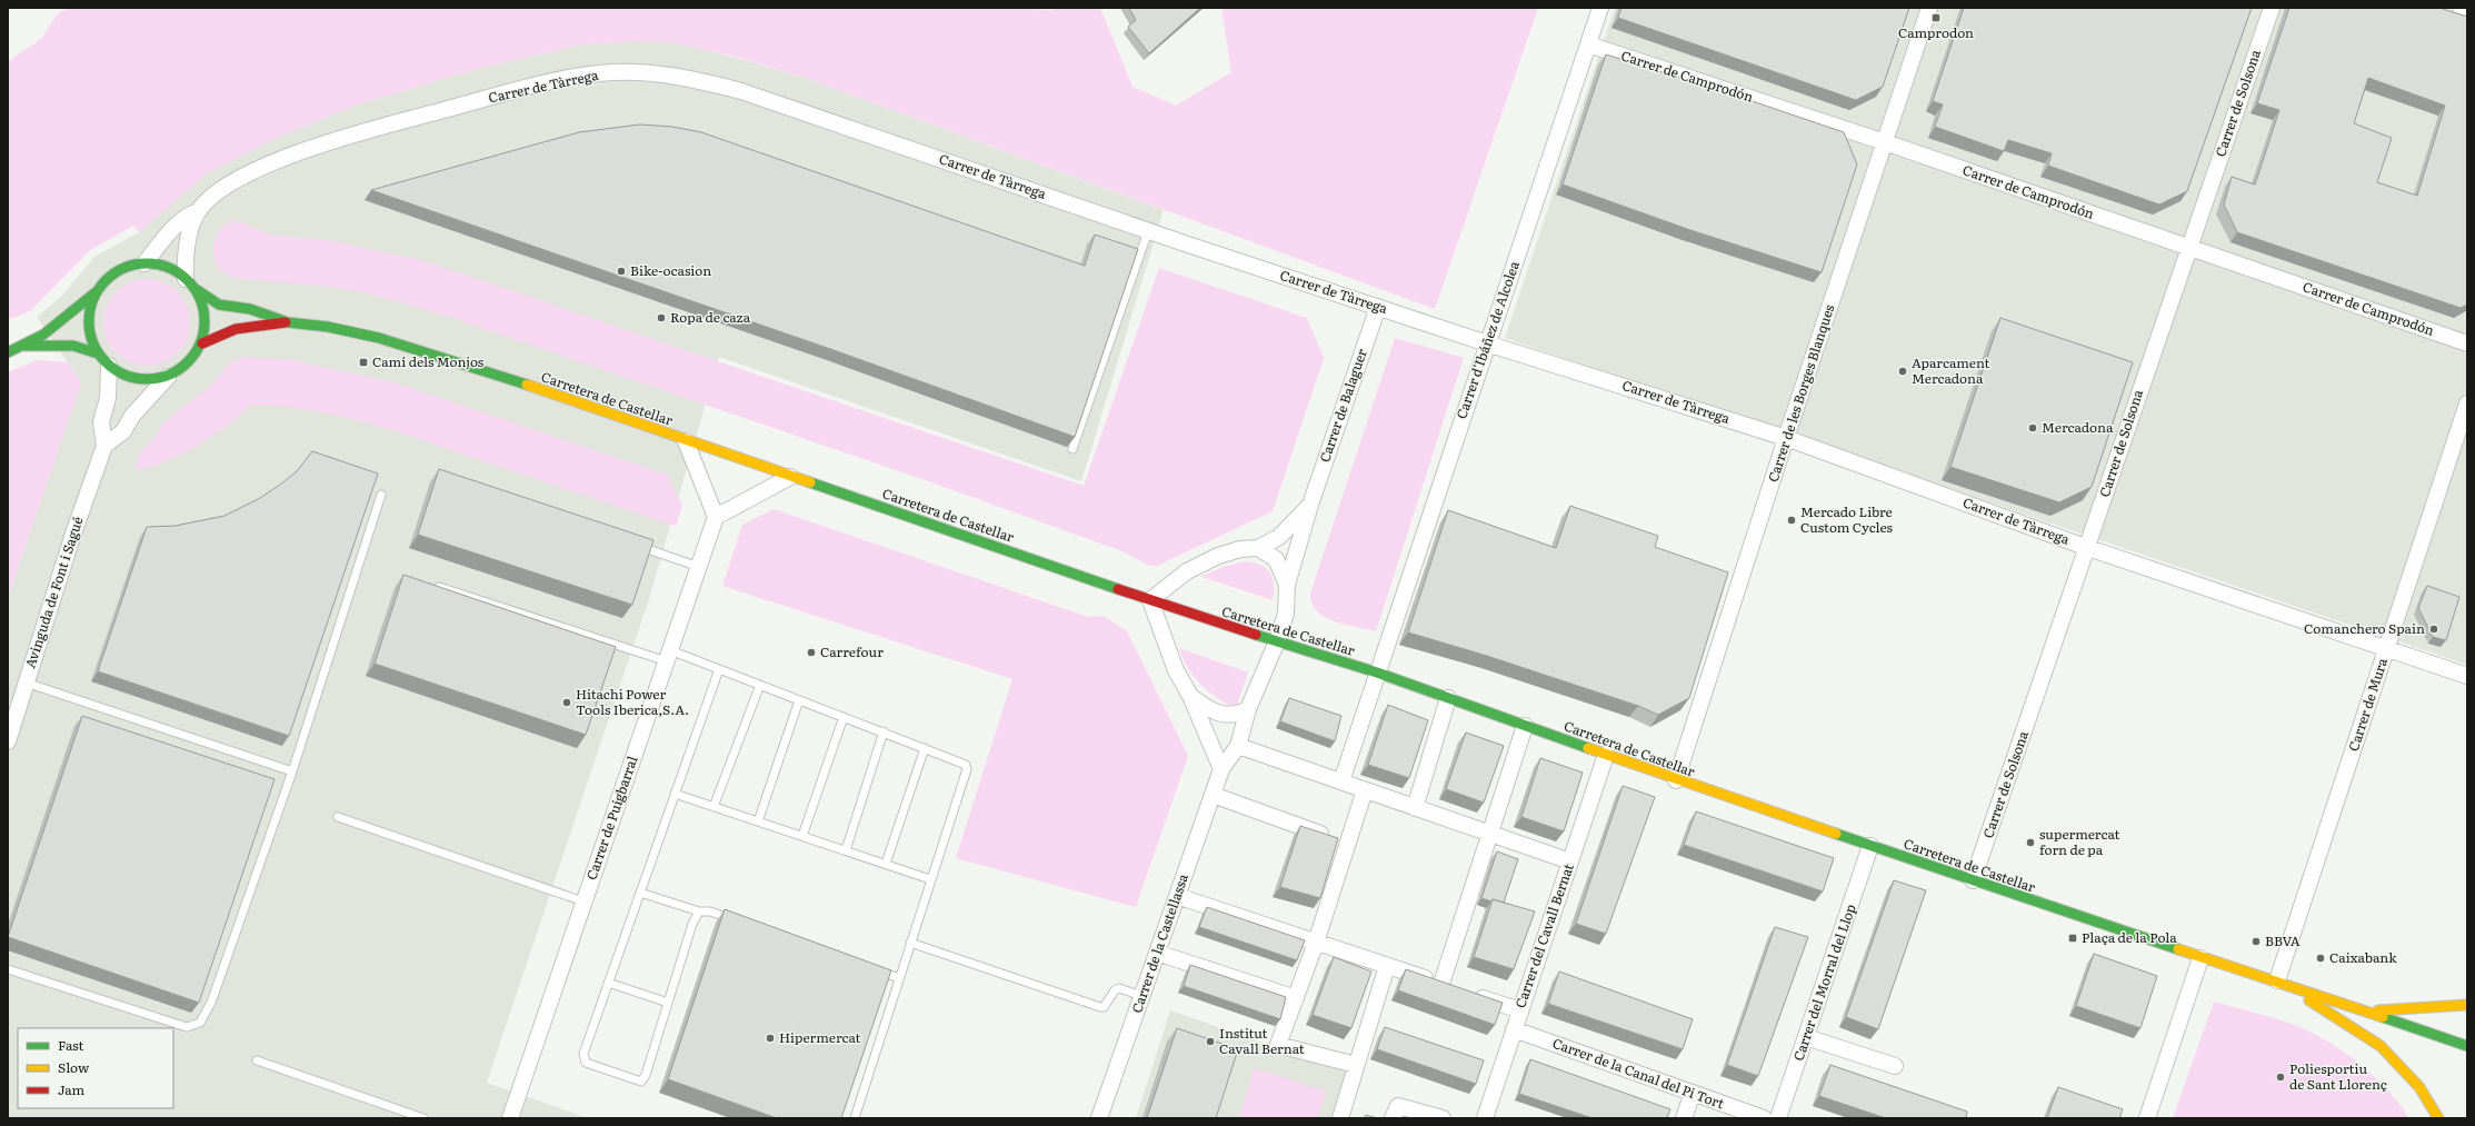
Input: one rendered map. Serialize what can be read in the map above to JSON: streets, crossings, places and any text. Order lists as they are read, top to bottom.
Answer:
{
  "streets": {
    "street": [
      "Carrer de Camprodón",
      "Carrer de Tàrrega",
      "Carrer de Solsona",
      "Carrer d'Ibáñez de Alcolea",
      "Carrer de les Borges Blanques",
      "Carretera de Castellar",
      "Carrer de Balaguer",
      "Avinguda de Font i Sagué",
      "Carrer de Mura",
      "Carrer de Puigbarral",
      "Carrer del Cavall Bernat",
      "Carrer de la Castellassa",
      "Carrer del Morral del Llop",
      "Carrer de la Canal del Pi Tort"
    ]
  },
  "crossings": [
    ["Carrer de Camprodón", "Carrer de Solsona"],
    ["Carrer de Camprodón", "Carrer d'Ibáñez de Alcolea"],
    ["Carrer de Camprodón", "Carrer de les Borges Blanques"],
    ["Carrer de Tàrrega", "Carrer de Solsona"],
    ["Carrer de Tàrrega", "Carrer d'Ibáñez de Alcolea"],
    ["Carrer de Tàrrega", "Carrer de les Borges Blanques"],
    ["Carrer de Tàrrega", "Carretera de Castellar"],
    ["Carrer de Tàrrega", "Carrer de Balaguer"],
    ["Carrer de Tàrrega", "Avinguda de Font i Sagué"],
    ["Carrer de Tàrrega", "Carrer de Mura"],
    ["Carrer de Solsona", "Carretera de Castellar"],
    ["Carrer d'Ibáñez de Alcolea", "Carretera de Castellar"],
    ["Carrer de les Borges Blanques", "Carretera de Castellar"],
    ["Carretera de Castellar", "Carrer de Balaguer"],
    ["Carretera de Castellar", "Avinguda de Font i Sagué"],
    ["Carretera de Castellar", "Carrer de Mura"],
    ["Carretera de Castellar", "Carrer del Cavall Bernat"],
    ["Carretera de Castellar", "Carrer de la Castellassa"],
    ["Carretera de Castellar", "Carrer del Morral del Llop"],
    ["Carrer de Balaguer", "Carrer de la Castellassa"],
    ["Carrer del Cavall Bernat", "Carrer de la Canal del Pi Tort"]
  ],
  "places": {
    "transit": ["Camprodon", "Camí dels Monjos", "Plaça de la Pola"],
    "other": [
      "Bike-ocasion",
      "Ropa de caza",
      "Aparcament Mercadona",
      "Mercadona",
      "Mercado Libre Custom Cycles",
      "Comanchero Spain",
      "Carrefour",
      "Hitachi Power Tools Iberica,S.A.",
      "supermercat forn de pa",
      "BBVA",
      "Caixabank",
      "Hipermercat",
      "Institut Cavall Bernat",
      "Poliesportiu de Sant Llorenç"
    ]
  },
  "legend": ["Fast", "Slow", "Jam"]
}
